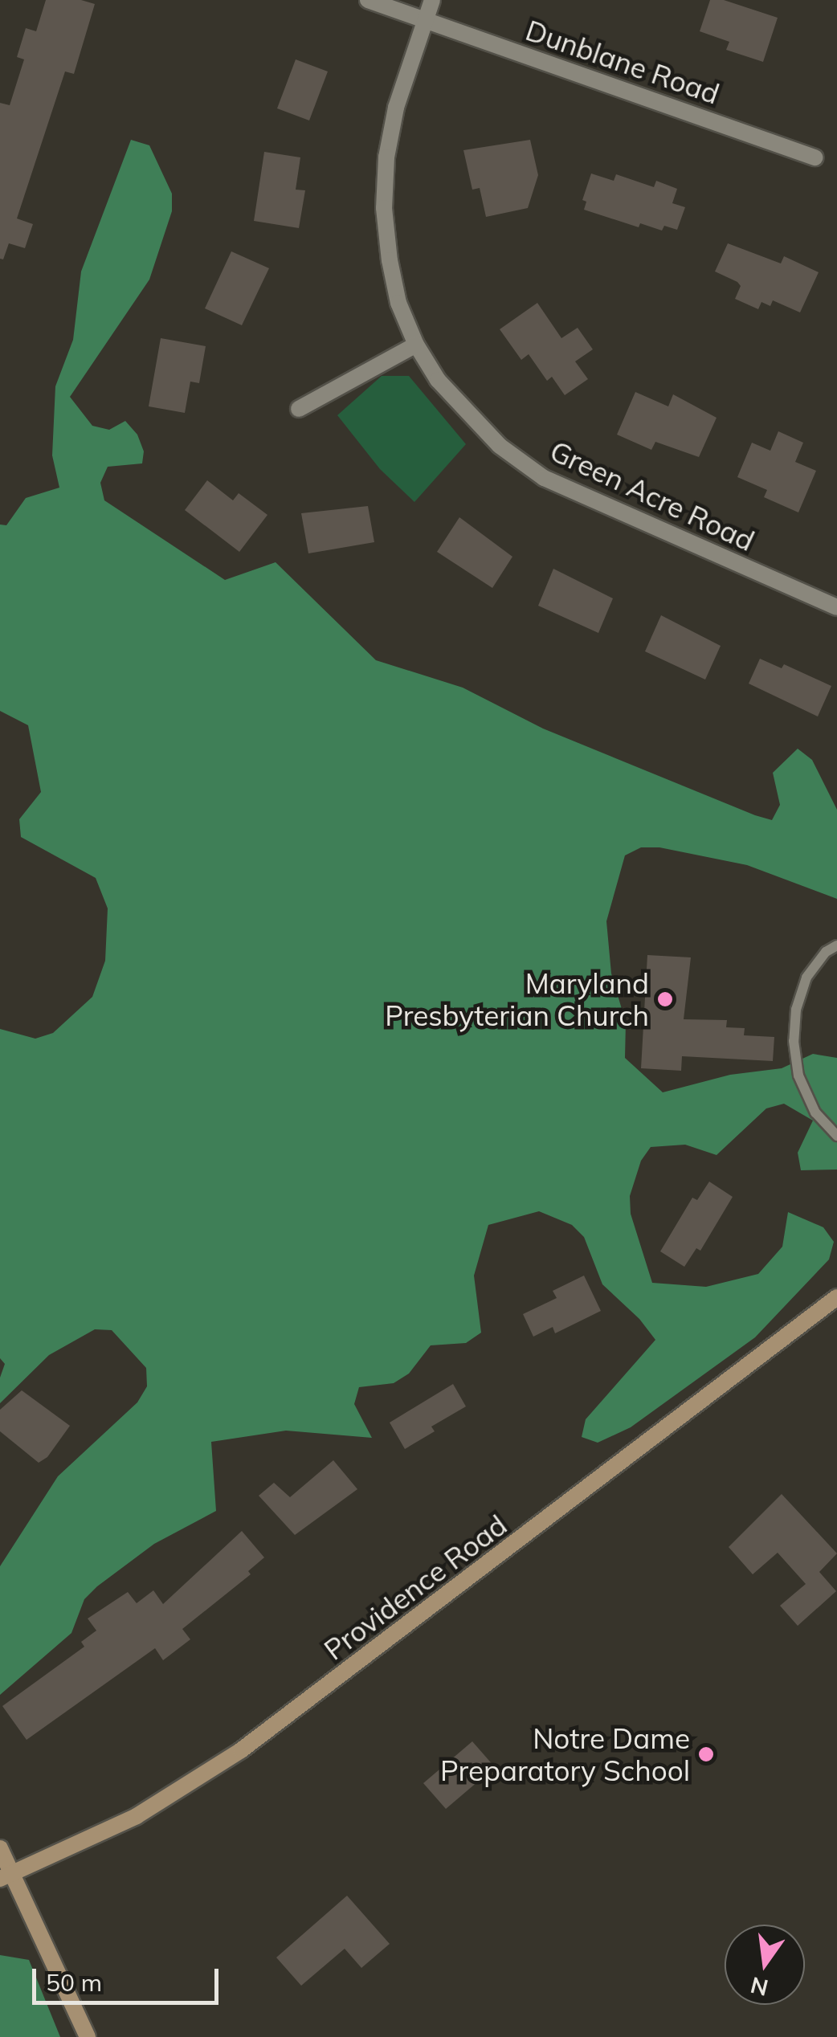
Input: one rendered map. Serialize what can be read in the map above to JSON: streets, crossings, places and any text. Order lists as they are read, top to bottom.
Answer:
{
  "streets": {
    "street": ["Dunblane Road", "Green Acre Road", "Providence Road"]
  },
  "crossings": [
    ["Dunblane Road", "Green Acre Road"]
  ],
  "places": ["Maryland Presbyterian Church", "Notre Dame Preparatory School"],
  "scale_bar": "50 m",
  "north": "bottom"
}
